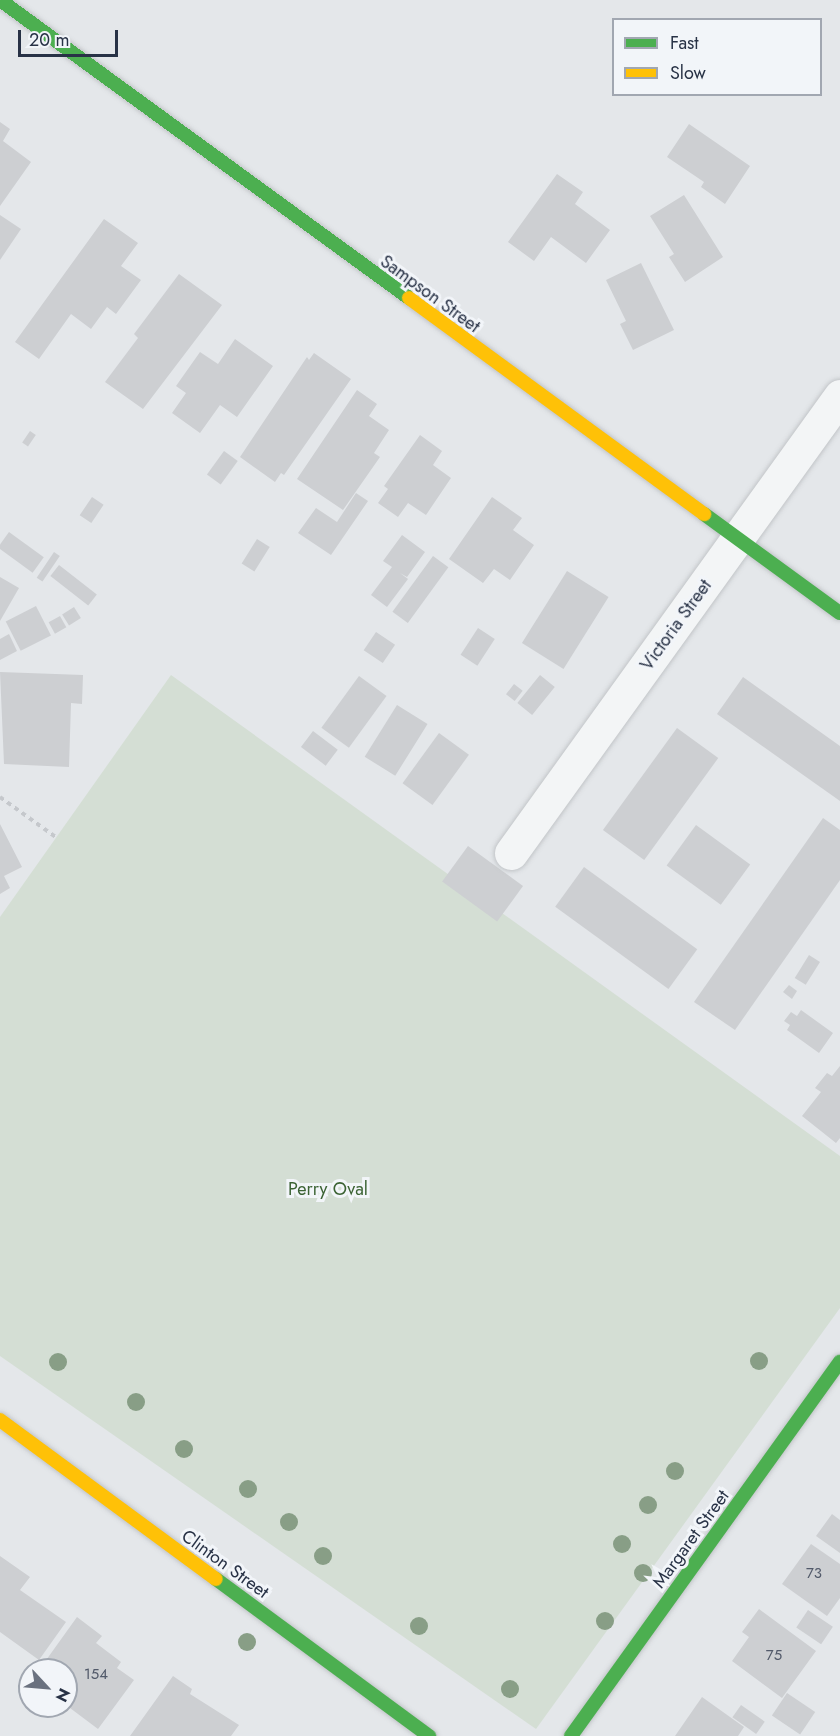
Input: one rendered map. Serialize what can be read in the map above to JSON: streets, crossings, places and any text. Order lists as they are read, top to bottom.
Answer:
{
  "streets": {
    "street": [
      "Sampson Street",
      "Victoria Street",
      "Margaret Street",
      "Clinton Street"
    ]
  },
  "crossings": [
    ["Sampson Street", "Victoria Street"]
  ],
  "parks": ["Perry Oval"],
  "house_numbers": ["73", "75", "154"],
  "legend": ["Fast", "Slow"],
  "scale_bar": "20 m",
  "north": "bottom right"
}
